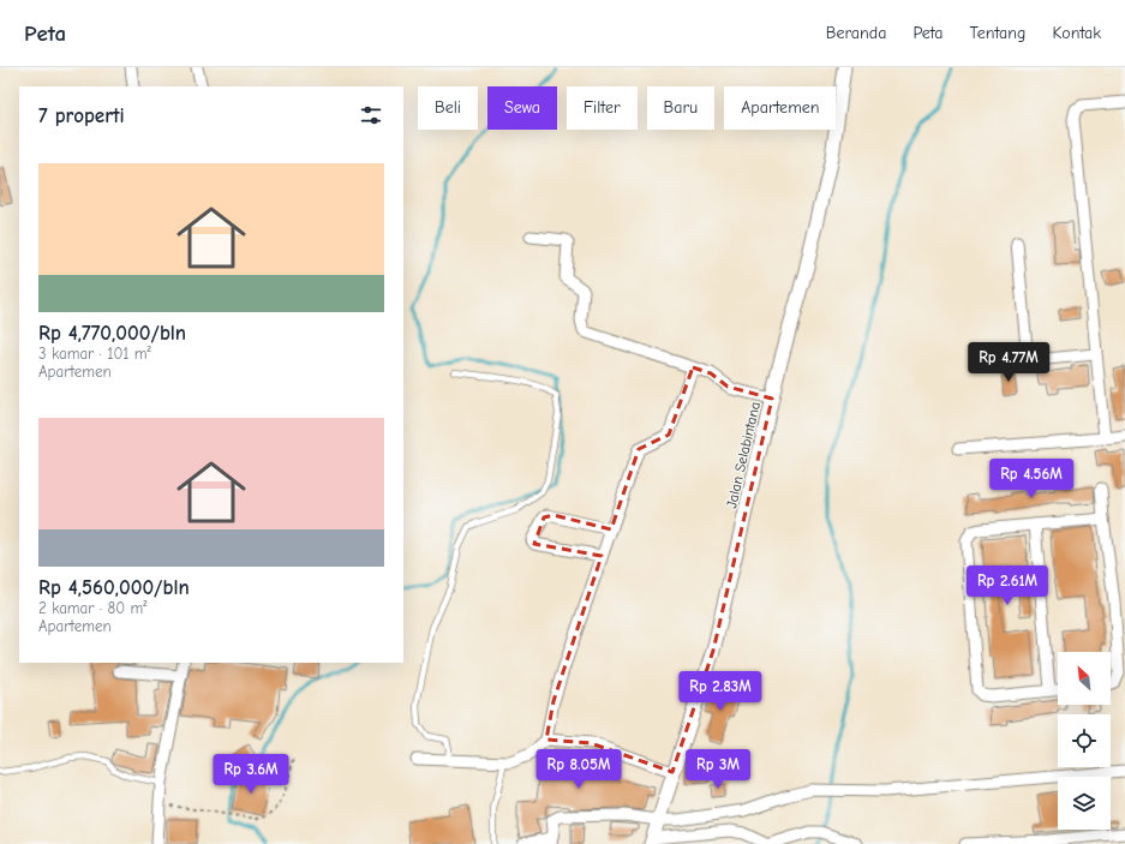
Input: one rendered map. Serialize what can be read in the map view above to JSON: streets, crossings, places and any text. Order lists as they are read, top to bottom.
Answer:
{
  "streets": {
    "street": ["Jalan Selabintana"]
  },
  "north": "top left",
  "page": {
    "header": "Peta",
    "nav": [
      "Beranda",
      "Peta",
      "Tentang",
      "Kontak"
    ],
    "chip": [
      "Beli",
      "Sewa",
      "Filter",
      "Baru",
      "Apartemen"
    ],
    "heading": "7 properti",
    "list": [
      {
        "name": "Rp 4,770,000/bln",
        "note": "3 kamar · 101 m² · Apartemen"
      },
      {
        "name": "Rp 4,560,000/bln",
        "note": "2 kamar · 80 m² · Apartemen"
      }
    ],
    "price": [
      "Rp 4.77M",
      "Rp 4.56M",
      "Rp 2.61M",
      "Rp 2.83M",
      "Rp 8.05M",
      "Rp 3M",
      "Rp 3.6M"
    ]
  }
}
